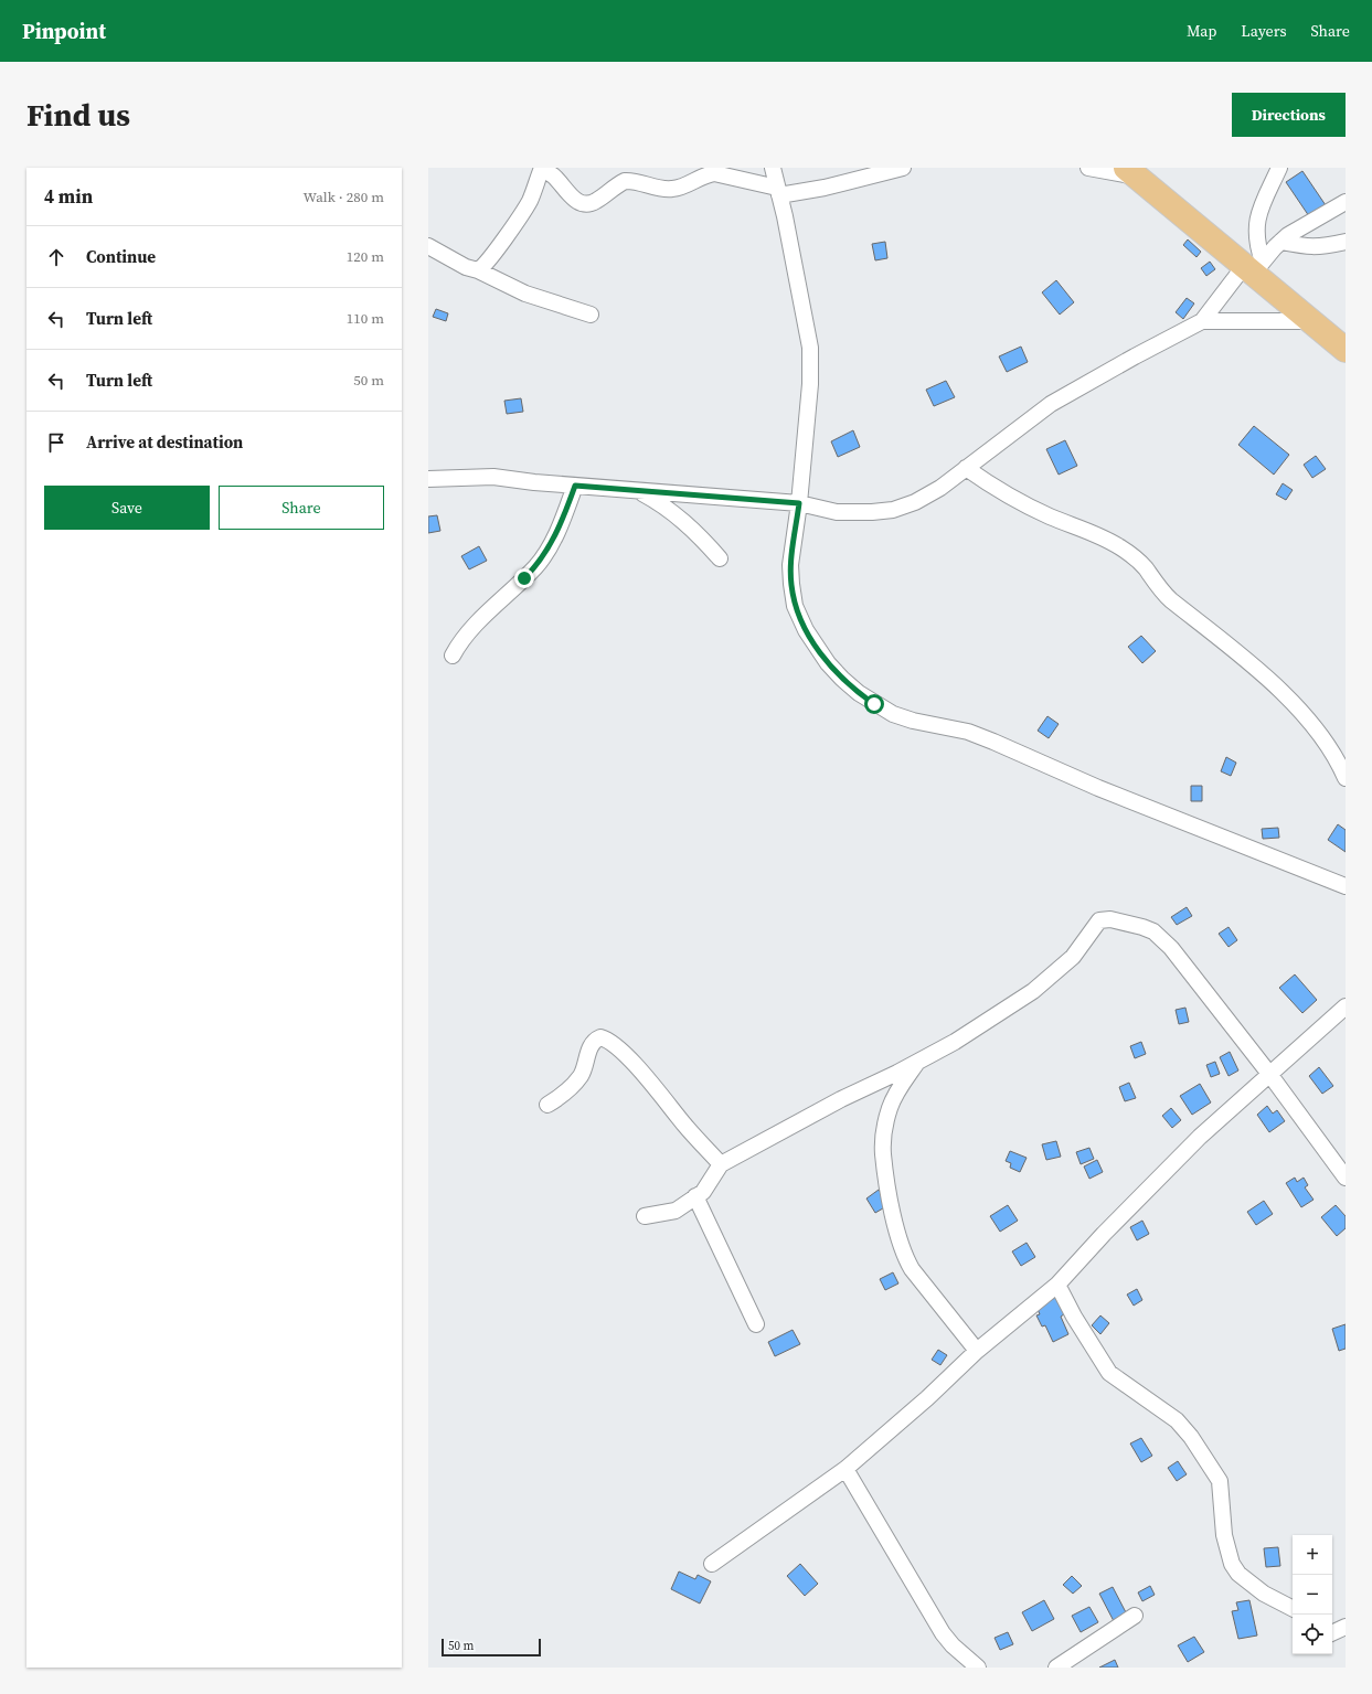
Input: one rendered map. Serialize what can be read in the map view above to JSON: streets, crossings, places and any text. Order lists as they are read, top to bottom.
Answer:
{
  "scale_bar": "50 m",
  "page": {
    "header": "Pinpoint",
    "nav": ["Map", "Layers", "Share"],
    "buttons": [
      "Directions",
      ["Save", "Share"]
    ],
    "title": "Find us",
    "heading": ["4 min", "Walk · 280 m"],
    "list": [
      ["Continue", "120 m"],
      ["Turn left", "110 m"],
      ["Turn left", "50 m"],
      "Arrive at destination"
    ],
    "map_buttons": ["+", "−"],
    "scale": "50 m"
  }
}
